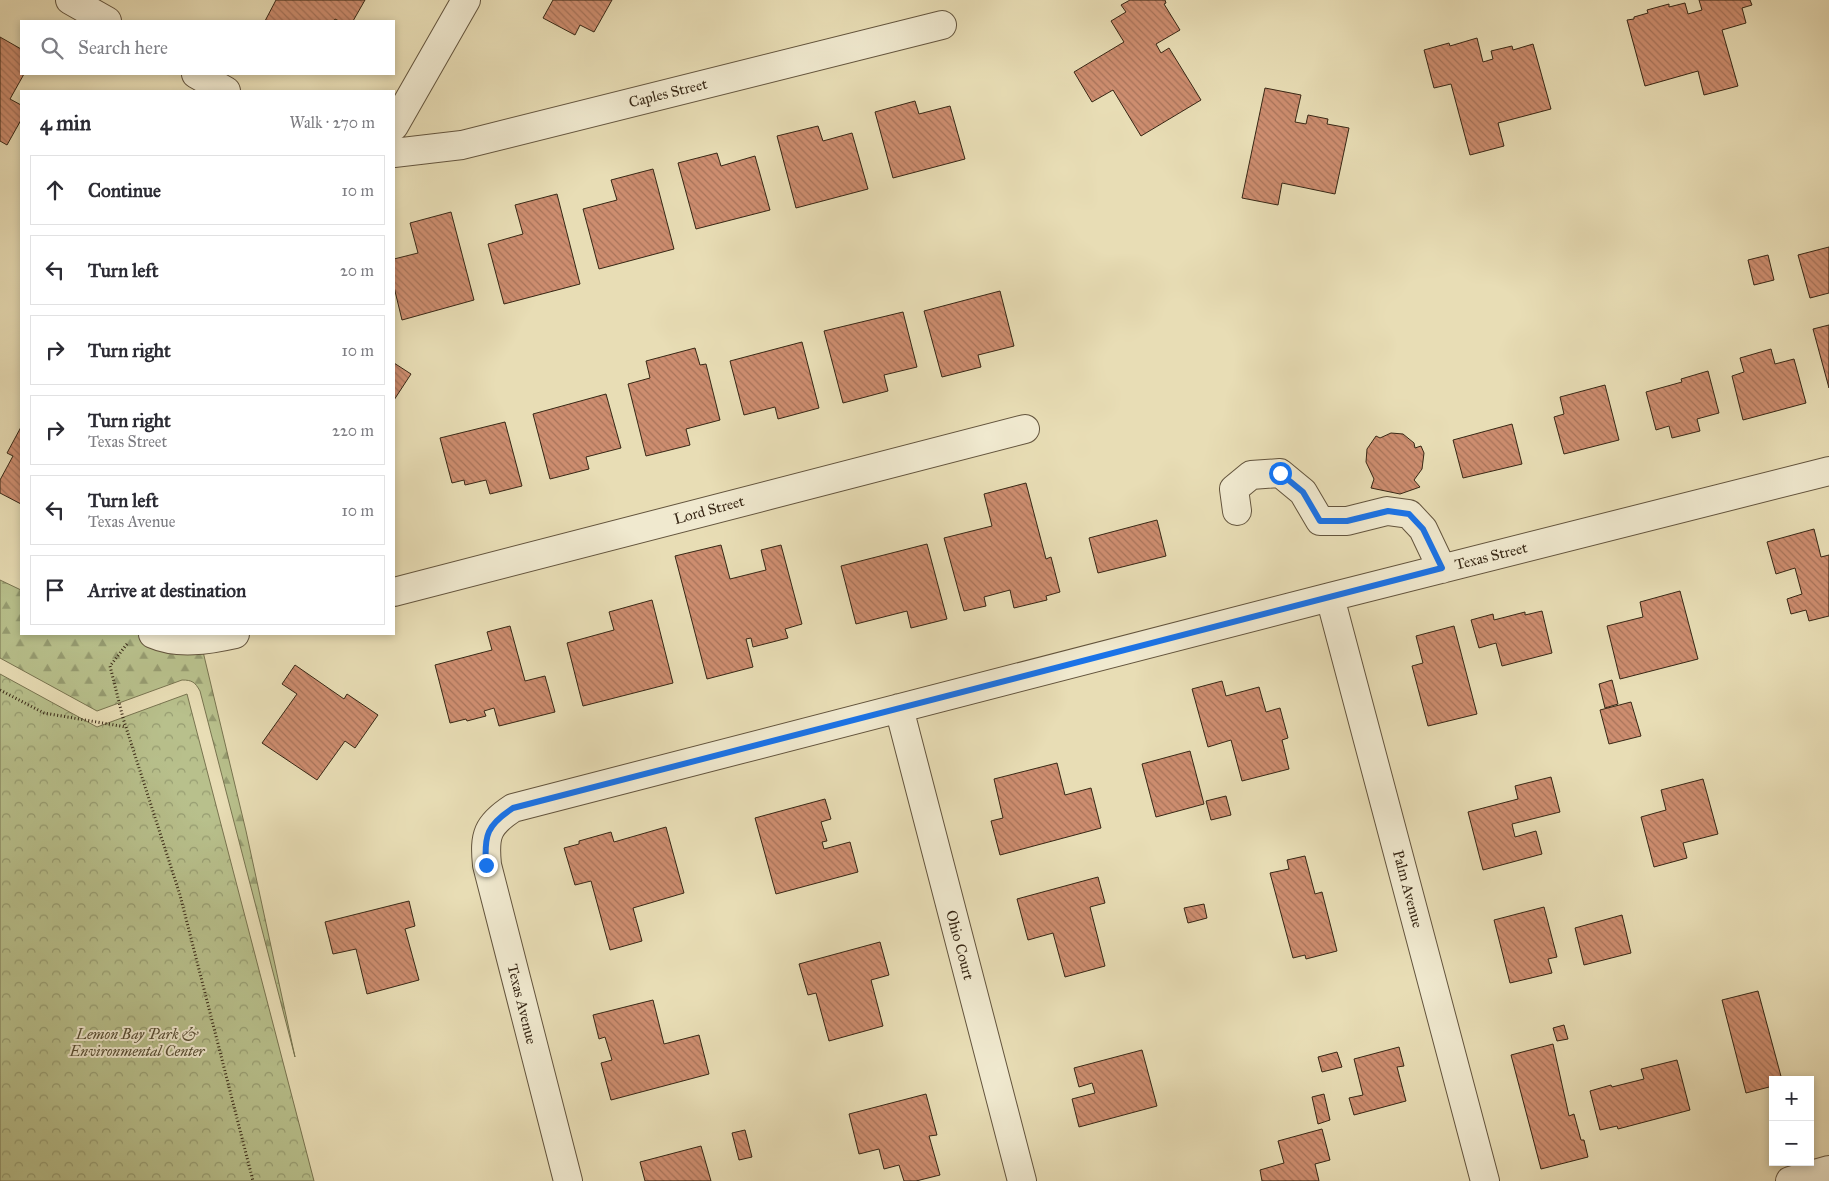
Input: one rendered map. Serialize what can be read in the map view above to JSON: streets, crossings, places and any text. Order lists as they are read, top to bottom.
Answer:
{
  "streets": {
    "street": [
      "Caples Street",
      "Lord Street",
      "Texas Street",
      "Palm Avenue",
      "Ohio Court",
      "Texas Avenue"
    ]
  },
  "crossings": [
    ["Texas Street", "Palm Avenue"],
    ["Texas Street", "Ohio Court"],
    ["Texas Street", "Texas Avenue"]
  ],
  "parks": ["Lemon Bay Park & Environmental Center"],
  "page": {
    "search": "Search here",
    "heading": ["4 min", "Walk · 270 m"],
    "list": [
      ["Continue", "10 m"],
      ["Turn left", "20 m"],
      ["Turn right", "10 m"],
      ["Turn right", "Texas Street", "220 m"],
      ["Turn left", "Texas Avenue", "10 m"],
      "Arrive at destination"
    ],
    "map_buttons": ["+", "−"]
  }
}
